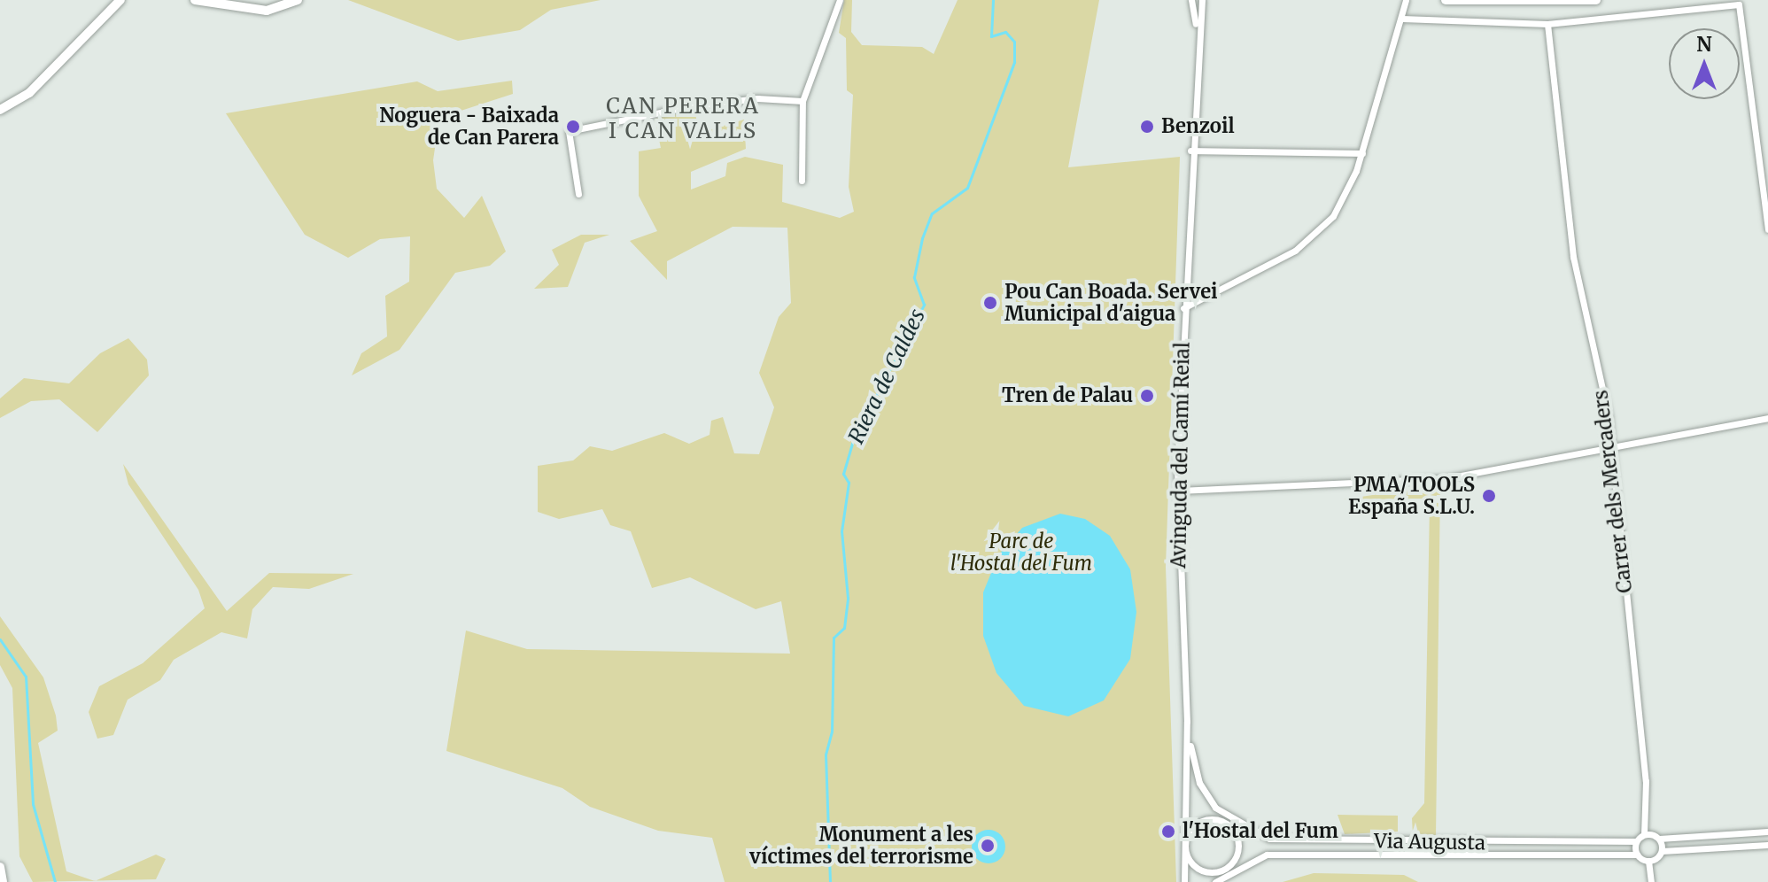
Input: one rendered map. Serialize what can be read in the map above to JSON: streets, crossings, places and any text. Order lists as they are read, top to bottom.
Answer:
{
  "streets": {
    "street": ["Avinguda del Camí Reial", "Carrer dels Mercaders", "Via Augusta"]
  },
  "crossings": [
    ["Avinguda del Camí Reial", "Via Augusta"],
    ["Carrer dels Mercaders", "Via Augusta"]
  ],
  "districts": ["CAN PERERA I CAN VALLS"],
  "water": ["Riera de Caldes"],
  "parks": ["Parc de l'Hostal del Fum"],
  "places": [
    "Noguera - Baixada de Can Parera",
    "Benzoil",
    "Pou Can Boada. Servei Municipal d'aigua",
    "Tren de Palau",
    "PMA/TOOLS España S.L.U.",
    "l'Hostal del Fum",
    "Monument a les víctimes del terrorisme"
  ],
  "north": "top"
}
